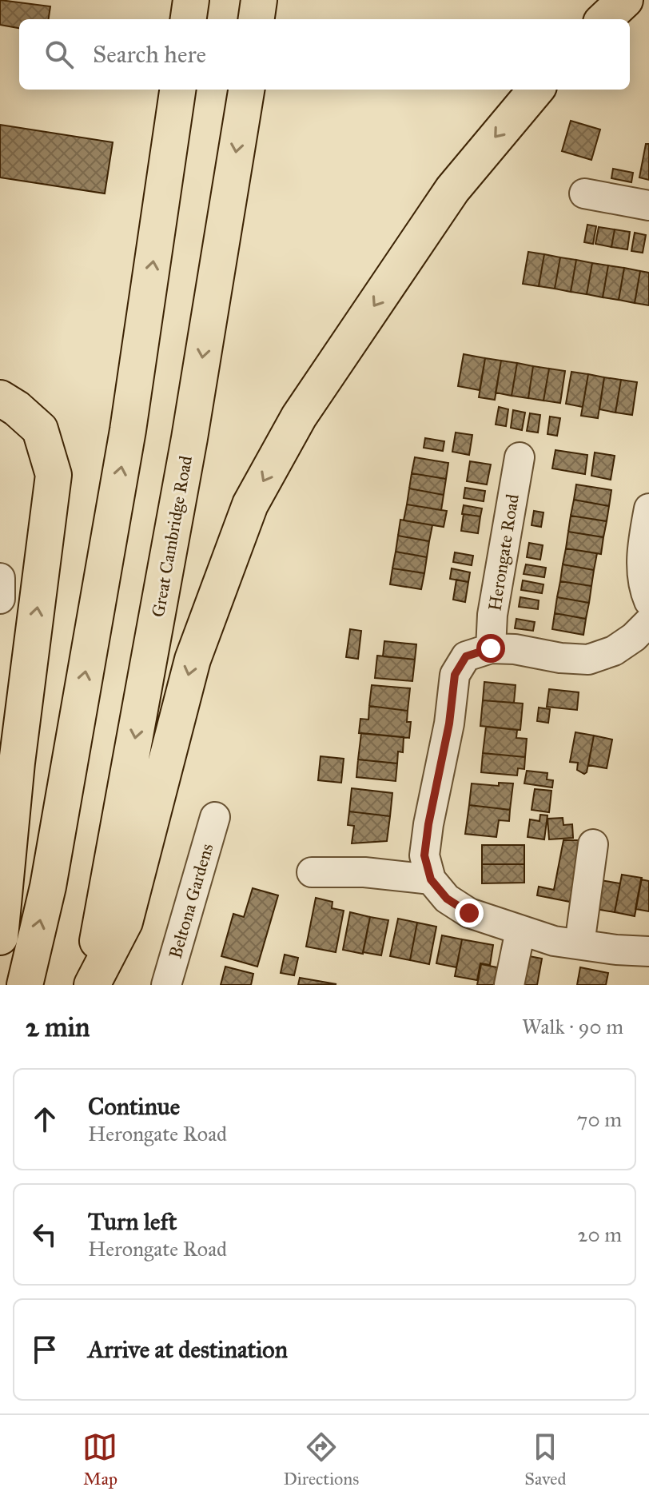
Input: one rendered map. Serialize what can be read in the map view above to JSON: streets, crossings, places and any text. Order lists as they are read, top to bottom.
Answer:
{
  "streets": {
    "highway": ["Great Cambridge Road"],
    "street": ["Herongate Road", "Beltona Gardens"]
  },
  "page": {
    "search": "Search here",
    "heading": ["2 min", "Walk · 90 m"],
    "list": [
      ["Continue", "Herongate Road", "70 m"],
      ["Turn left", "Herongate Road", "20 m"],
      "Arrive at destination"
    ],
    "nav": ["Map", "Directions", "Saved"]
  }
}
